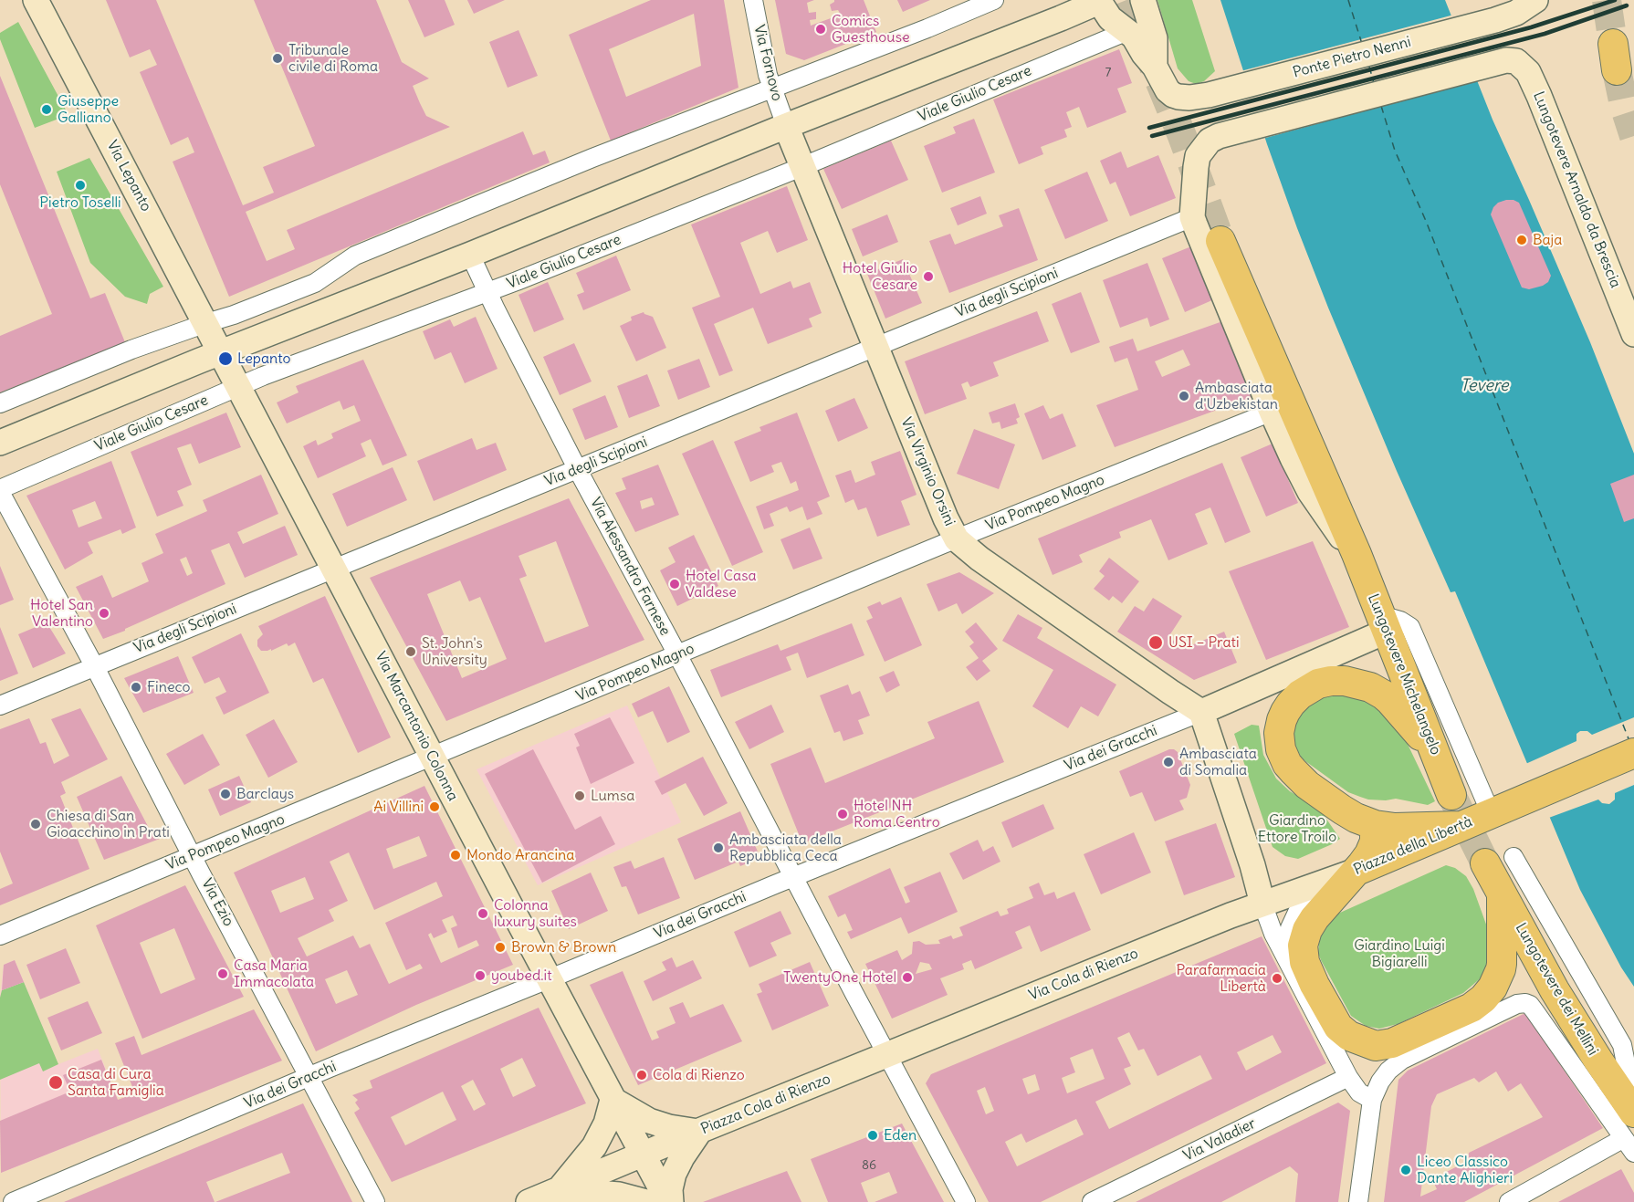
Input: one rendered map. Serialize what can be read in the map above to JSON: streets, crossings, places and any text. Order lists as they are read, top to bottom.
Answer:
{
  "streets": {
    "main road": ["Lungotevere Michelangelo", "Piazza della Libertà", "Lungotevere dei Mellini"],
    "street": [
      "Ponte Pietro Nenni",
      "Via Fornovo",
      "Viale Giulio Cesare",
      "Via Lepanto",
      "Lungotevere Arnaldo da Brescia",
      "Via degli Scipioni",
      "Via Virginio Orsini",
      "Via Pompeo Magno",
      "Via Alessandro Farnese",
      "Via Marcantonio Colonna",
      "Via dei Gracchi",
      "Via Ezio",
      "Via Cola di Rienzo",
      "Piazza Cola di Rienzo",
      "Via Valadier"
    ]
  },
  "crossings": [
    ["Via Fornovo", "Via Virginio Orsini"],
    ["Viale Giulio Cesare", "Via Virginio Orsini"],
    ["Viale Giulio Cesare", "Via Alessandro Farnese"],
    ["Viale Giulio Cesare", "Via Marcantonio Colonna"],
    ["Viale Giulio Cesare", "Via Ezio"],
    ["Via Lepanto", "Via Marcantonio Colonna"],
    ["Lungotevere Arnaldo da Brescia", "Via degli Scipioni"],
    ["Lungotevere Arnaldo da Brescia", "Lungotevere Michelangelo"],
    ["Via degli Scipioni", "Via Virginio Orsini"],
    ["Via degli Scipioni", "Via Alessandro Farnese"],
    ["Via degli Scipioni", "Lungotevere Michelangelo"],
    ["Via degli Scipioni", "Via Marcantonio Colonna"],
    ["Via degli Scipioni", "Via Ezio"],
    ["Via Virginio Orsini", "Via Pompeo Magno"],
    ["Via Virginio Orsini", "Via dei Gracchi"],
    ["Via Pompeo Magno", "Via Alessandro Farnese"],
    ["Via Pompeo Magno", "Lungotevere Michelangelo"],
    ["Via Pompeo Magno", "Via Marcantonio Colonna"],
    ["Via Pompeo Magno", "Via Ezio"],
    ["Via Alessandro Farnese", "Via dei Gracchi"],
    ["Via Alessandro Farnese", "Via Cola di Rienzo"],
    ["Via Alessandro Farnese", "Piazza Cola di Rienzo"],
    ["Lungotevere Michelangelo", "Via dei Gracchi"],
    ["Via Marcantonio Colonna", "Via dei Gracchi"],
    ["Via dei Gracchi", "Via Ezio"],
    ["Piazza della Libertà", "Via Cola di Rienzo"],
    ["Via Cola di Rienzo", "Piazza Cola di Rienzo"]
  ],
  "water": ["Tevere"],
  "parks": ["Giardino Ettore Troilo", "Giardino Luigi Bigiarelli"],
  "places": [
    "Comics Guesthouse",
    "Tribunale civile di Roma",
    "Giuseppe Galliano",
    "Pietro Toselli",
    "Baja",
    "Hotel Giulio Cesare",
    "Lepanto",
    "Ambasciata d'Uzbekistan",
    "Hotel Casa Valdese",
    "Hotel San Valentino",
    "USI – Prati",
    "St. John's University",
    "Fineco",
    "Ambasciata di Somalia",
    "Barclays",
    "Lumsa",
    "Ai Villini",
    "Hotel NH Roma Centro",
    "Chiesa di San Gioacchino in Prati",
    "Ambasciata della Repubblica Ceca",
    "Mondo Arancina",
    "Colonna luxury suites",
    "Brown & Brown",
    "Casa Maria Immacolata",
    "youbed.it",
    "TwentyOne Hotel",
    "Parafarmacia Libertà",
    "Cola di Rienzo",
    "Casa di Cura Santa Famiglia",
    "Eden",
    "Liceo Classico Dante Alighieri"
  ],
  "house_numbers": ["7", "86"]
}
